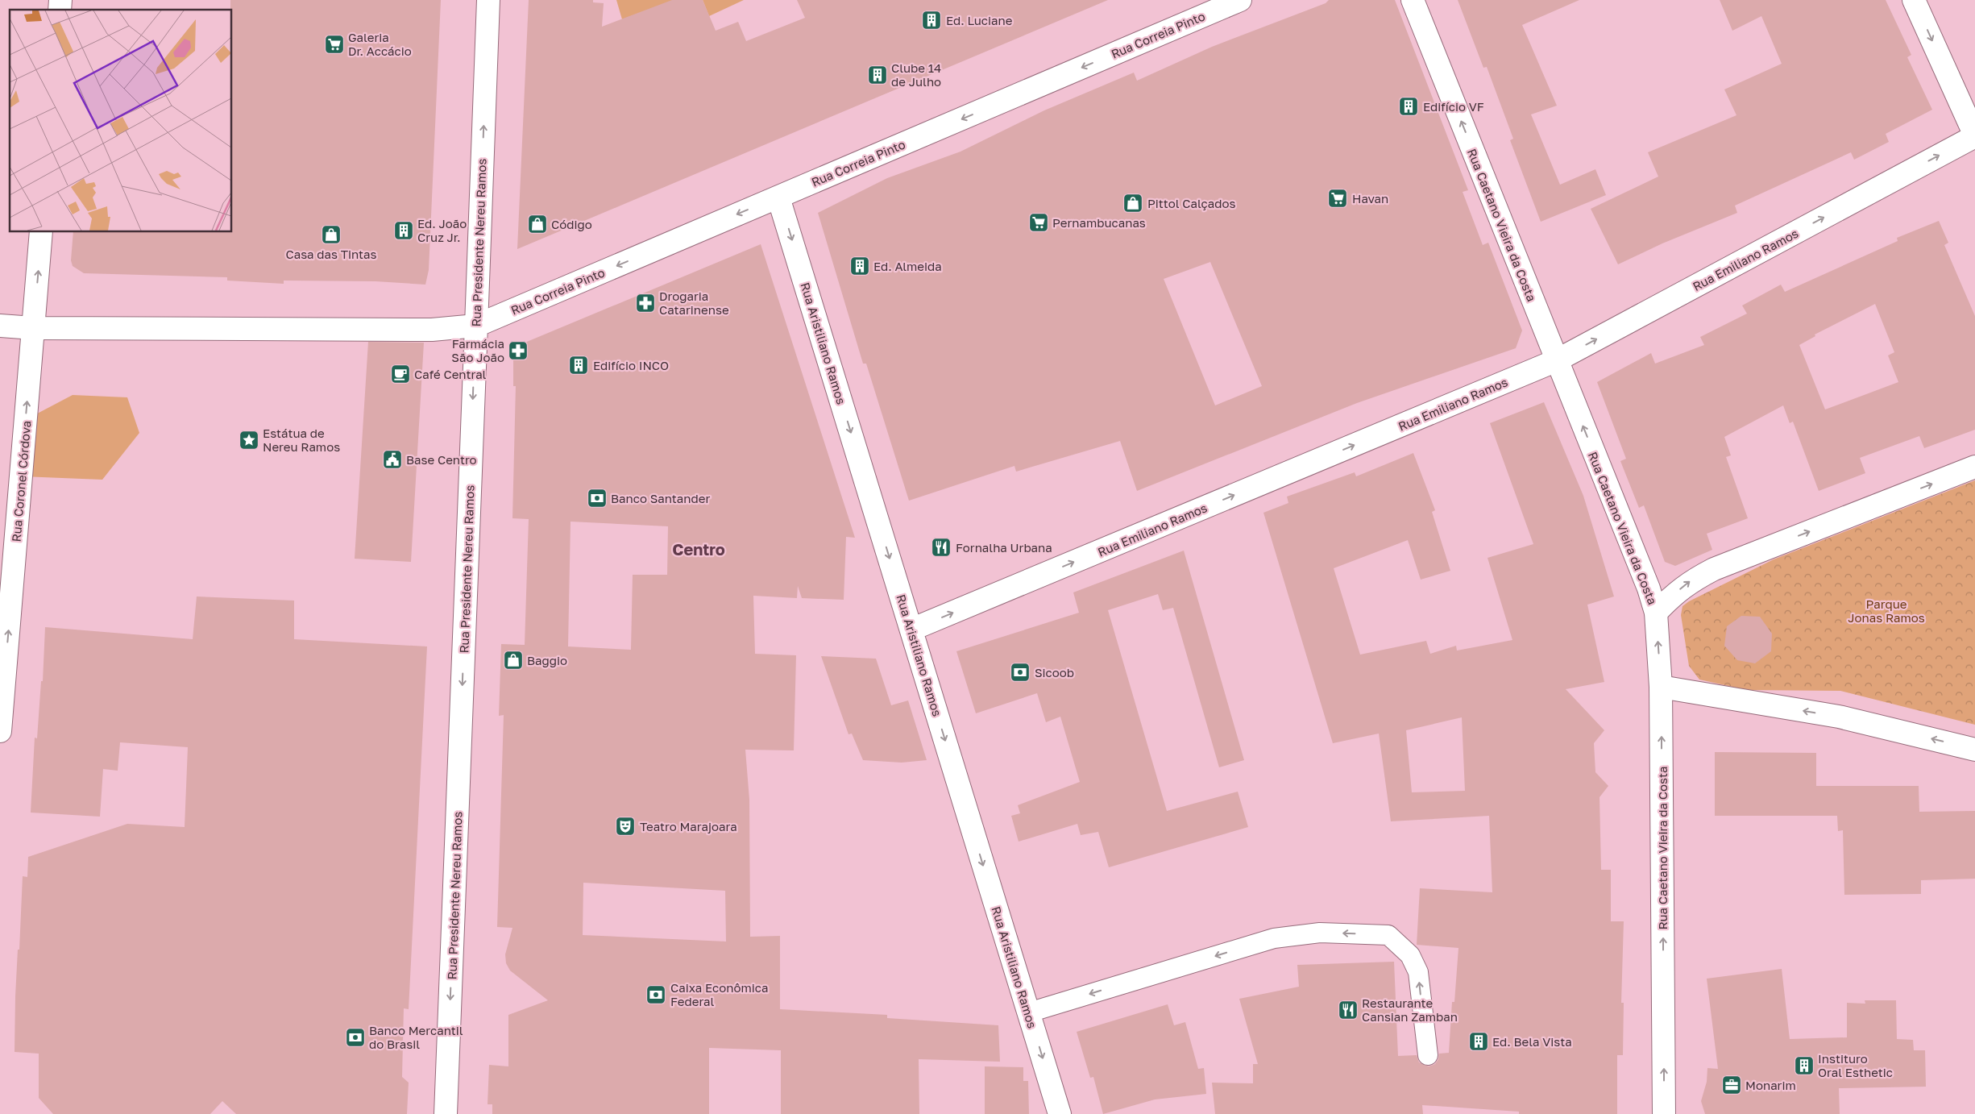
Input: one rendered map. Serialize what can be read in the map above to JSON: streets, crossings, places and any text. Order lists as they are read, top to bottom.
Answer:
{
  "streets": {
    "street": [
      "Rua Correia Pinto",
      "Rua Caetano Vieira da Costa",
      "Rua Presidente Nereu Ramos",
      "Rua Emiliano Ramos",
      "Rua Aristiliano Ramos",
      "Rua Coronel Córdova"
    ]
  },
  "crossings": [
    ["Rua Correia Pinto", "Rua Presidente Nereu Ramos"],
    ["Rua Correia Pinto", "Rua Aristiliano Ramos"],
    ["Rua Correia Pinto", "Rua Coronel Córdova"],
    ["Rua Caetano Vieira da Costa", "Rua Emiliano Ramos"],
    ["Rua Emiliano Ramos", "Rua Aristiliano Ramos"]
  ],
  "one_way": [
    "Rua Correia Pinto",
    "Rua Caetano Vieira da Costa",
    "Rua Emiliano Ramos",
    "Rua Aristiliano Ramos",
    "Rua Coronel Córdova"
  ],
  "districts": ["Centro"],
  "parks": ["Parque Jonas Ramos"],
  "places": {
    "building": [
      "Ed. Luciane",
      "Clube 14 de Julho",
      "Edifício VF",
      "Ed. João Cruz Jr.",
      "Ed. Almeida",
      "Edifício INCO",
      "Ed. Bela Vista",
      "Instituro Oral Esthetic"
    ],
    "supermarket": ["Galeria Dr. Accácio", "Havan", "Pernambucanas"],
    "shop": [
      "Pittol Calçados",
      "Código",
      "Casa das Tintas",
      "Baggio"
    ],
    "pharmacy": ["Drogaria Catarinense", "Farmácia São João"],
    "cafe": ["Café Central"],
    "place": ["Estátua de Nereu Ramos"],
    "public building": ["Base Centro"],
    "bank": [
      "Banco Santander",
      "Sicoob",
      "Caixa Econômica Federal",
      "Banco Mercantil do Brasil"
    ],
    "restaurant": ["Fornalha Urbana", "Restaurante Cansian Zamban"],
    "theatre": ["Teatro Marajoara"],
    "office": ["Monarim"]
  }
}
